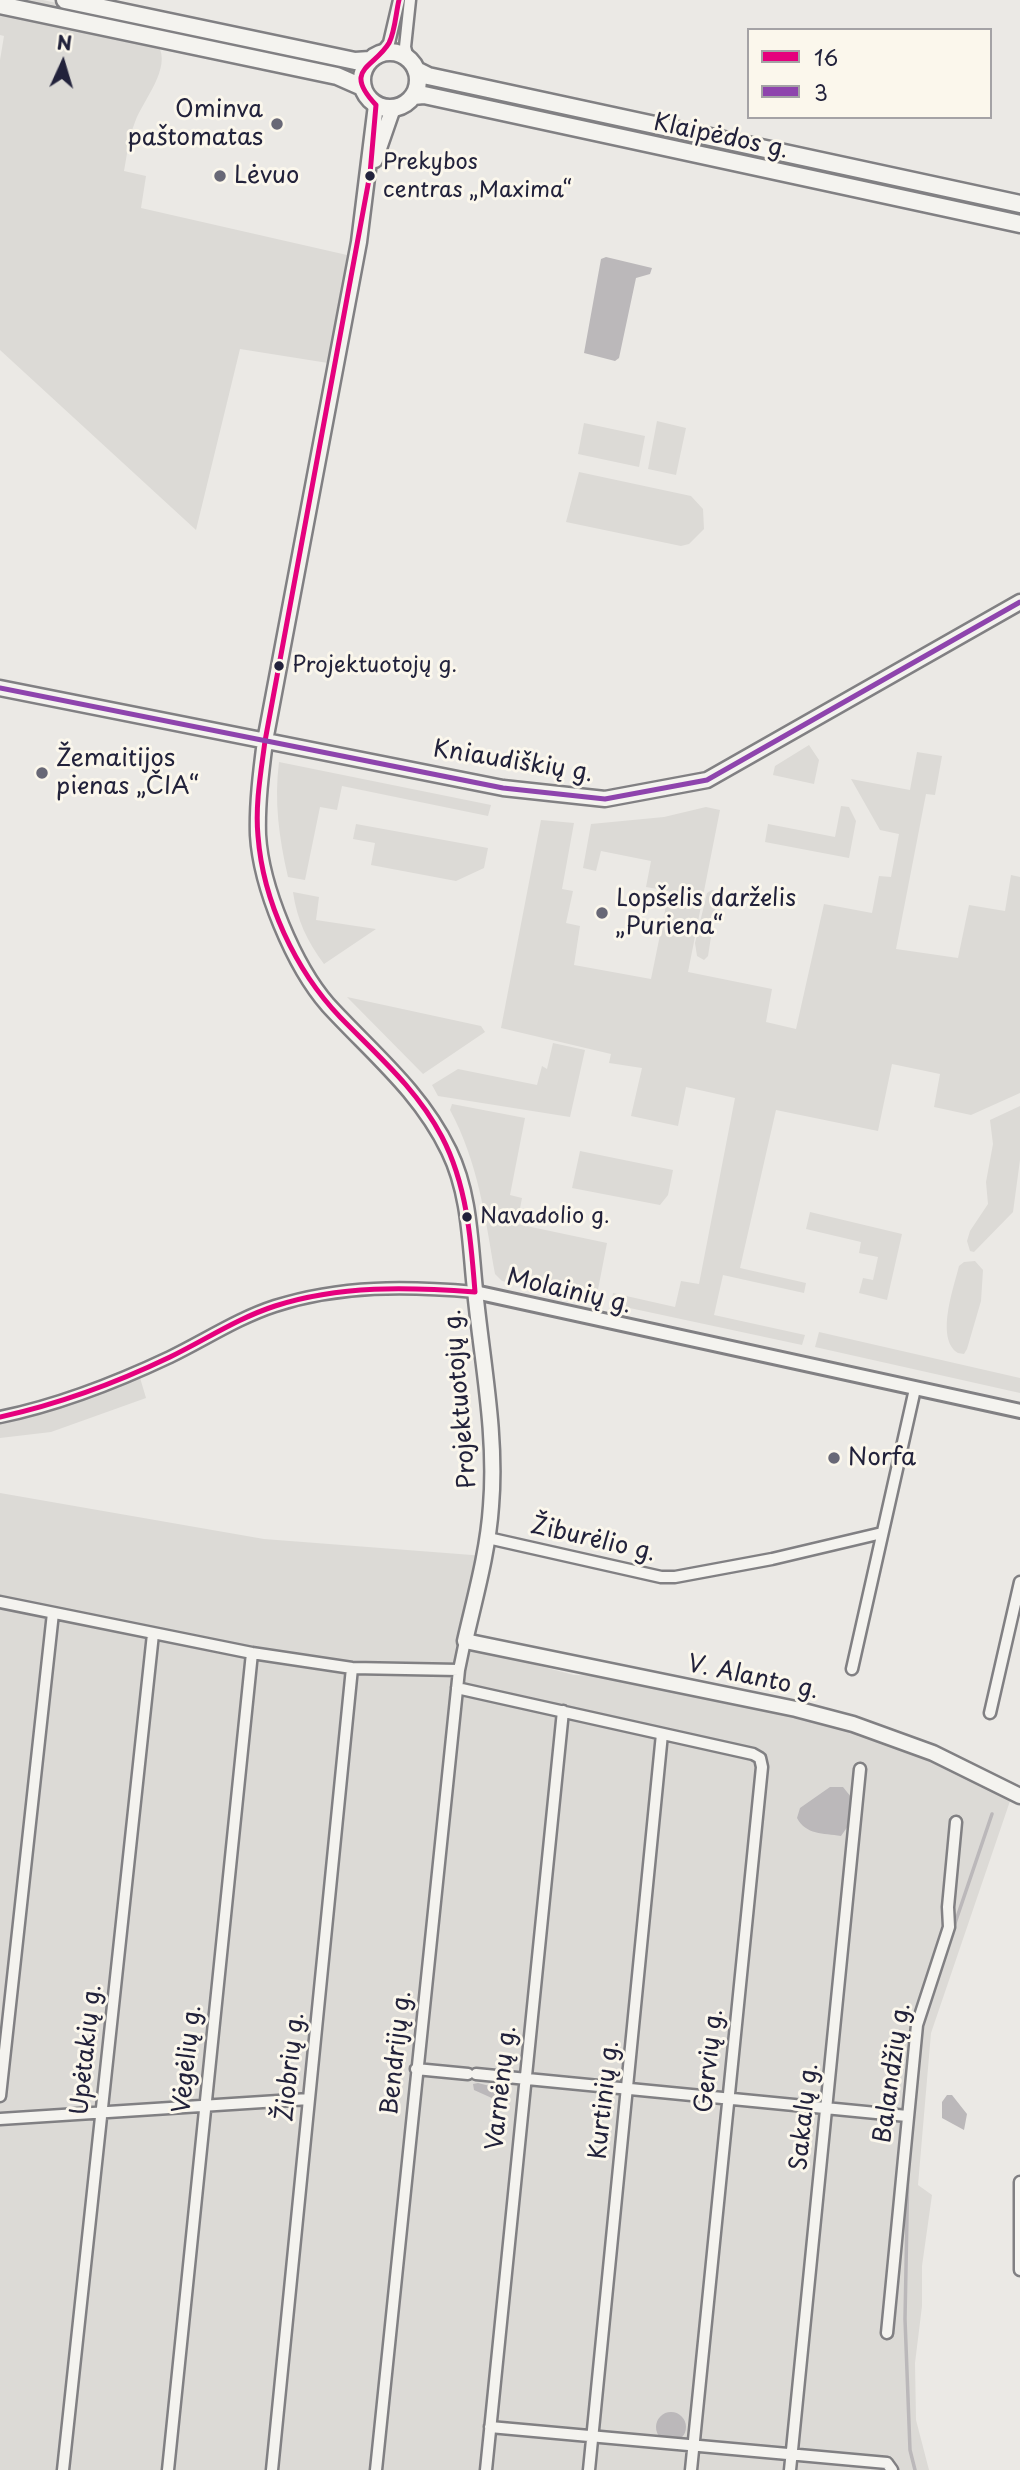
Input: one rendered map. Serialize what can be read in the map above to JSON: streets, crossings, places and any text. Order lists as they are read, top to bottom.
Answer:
{
  "streets": {
    "highway": ["Klaipėdos g."],
    "main road": ["Kniaudiškių g.", "Projektuotojų g.", "V. Alanto g."],
    "street": [
      "Molainių g.",
      "Žiburėlio g.",
      "Upėtakių g.",
      "Bendrijų g.",
      "Vėgėlių g.",
      "Gervių g.",
      "Žiobrių g.",
      "Balandžių g.",
      "Varnėnų g.",
      "Kurtinių g.",
      "Sakalų g."
    ]
  },
  "crossings": [
    ["Klaipėdos g.", "Projektuotojų g."],
    ["Kniaudiškių g.", "Projektuotojų g."],
    ["Molainių g.", "Projektuotojų g."],
    ["Projektuotojų g.", "Žiburėlio g."],
    ["Projektuotojų g.", "V. Alanto g."],
    ["Projektuotojų g.", "Bendrijų g."],
    ["V. Alanto g.", "Bendrijų g."],
    ["Bendrijų g.", "Gervių g."],
    ["Gervių g.", "Varnėnų g."],
    ["Gervių g.", "Kurtinių g."]
  ],
  "places": [
    "Ominva paštomatas",
    "Lėvuo",
    "Prekybos centras „Maxima“",
    "Projektuotojų g.",
    "Žemaitijos pienas „ČIA“",
    "Lopšelis darželis „Puriena“",
    "Navadolio g.",
    "Norfa"
  ],
  "lines": ["transit line 16", "transit line 3"],
  "legend": ["16", "3"],
  "north": "top"
}
